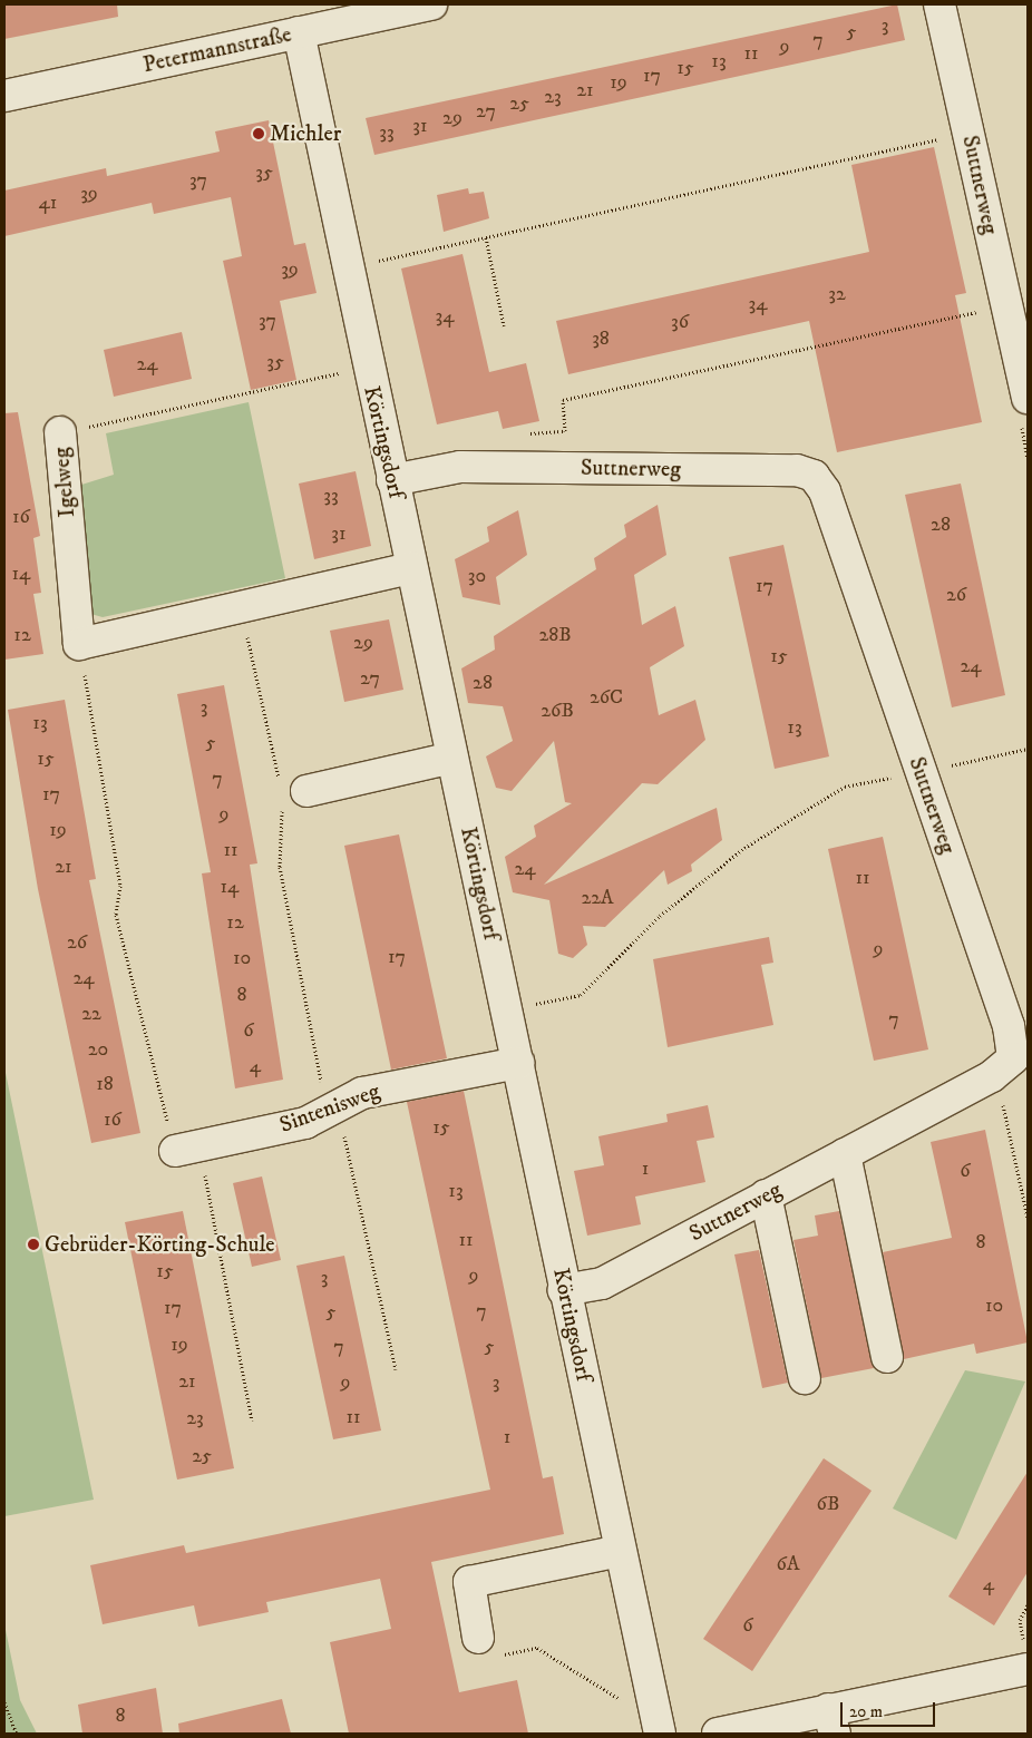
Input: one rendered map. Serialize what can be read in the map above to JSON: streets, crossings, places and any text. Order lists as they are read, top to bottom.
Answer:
{
  "streets": {
    "street": [
      "Petermannstraße",
      "Suttnerweg",
      "Körtingsdorf",
      "Igelweg",
      "Sintenisweg"
    ]
  },
  "crossings": [
    ["Petermannstraße", "Körtingsdorf"],
    ["Suttnerweg", "Körtingsdorf"],
    ["Körtingsdorf", "Igelweg"],
    ["Körtingsdorf", "Sintenisweg"]
  ],
  "places": ["Michler", "Gebrüder-Körting-Schule"],
  "house_numbers": [
    "3",
    "5",
    "7",
    "9",
    "11",
    "13",
    "15",
    "17",
    "19",
    "21",
    "23",
    "25",
    "27",
    "29",
    "31",
    "33",
    "35",
    "37",
    "39",
    "41",
    "39",
    "32",
    "34",
    "34",
    "37",
    "36",
    "38",
    "35",
    "24",
    "33",
    "16",
    "28",
    "31",
    "14",
    "30",
    "17",
    "26",
    "12",
    "28B",
    "29",
    "15",
    "24",
    "27",
    "28",
    "26C",
    "3",
    "26B",
    "13",
    "13",
    "5",
    "15",
    "7",
    "17",
    "9",
    "19",
    "11",
    "21",
    "24",
    "11",
    "14",
    "22A",
    "12",
    "26",
    "9",
    "17",
    "10",
    "24",
    "8",
    "22",
    "7",
    "6",
    "20",
    "4",
    "18",
    "16",
    "15",
    "1",
    "6",
    "13",
    "11",
    "8",
    "15",
    "9",
    "3",
    "10",
    "17",
    "7",
    "5",
    "19",
    "7",
    "5",
    "21",
    "9",
    "3",
    "11",
    "23",
    "1",
    "25",
    "6B",
    "6A",
    "4",
    "6",
    "8"
  ],
  "scale_bar": "20 m"
}
